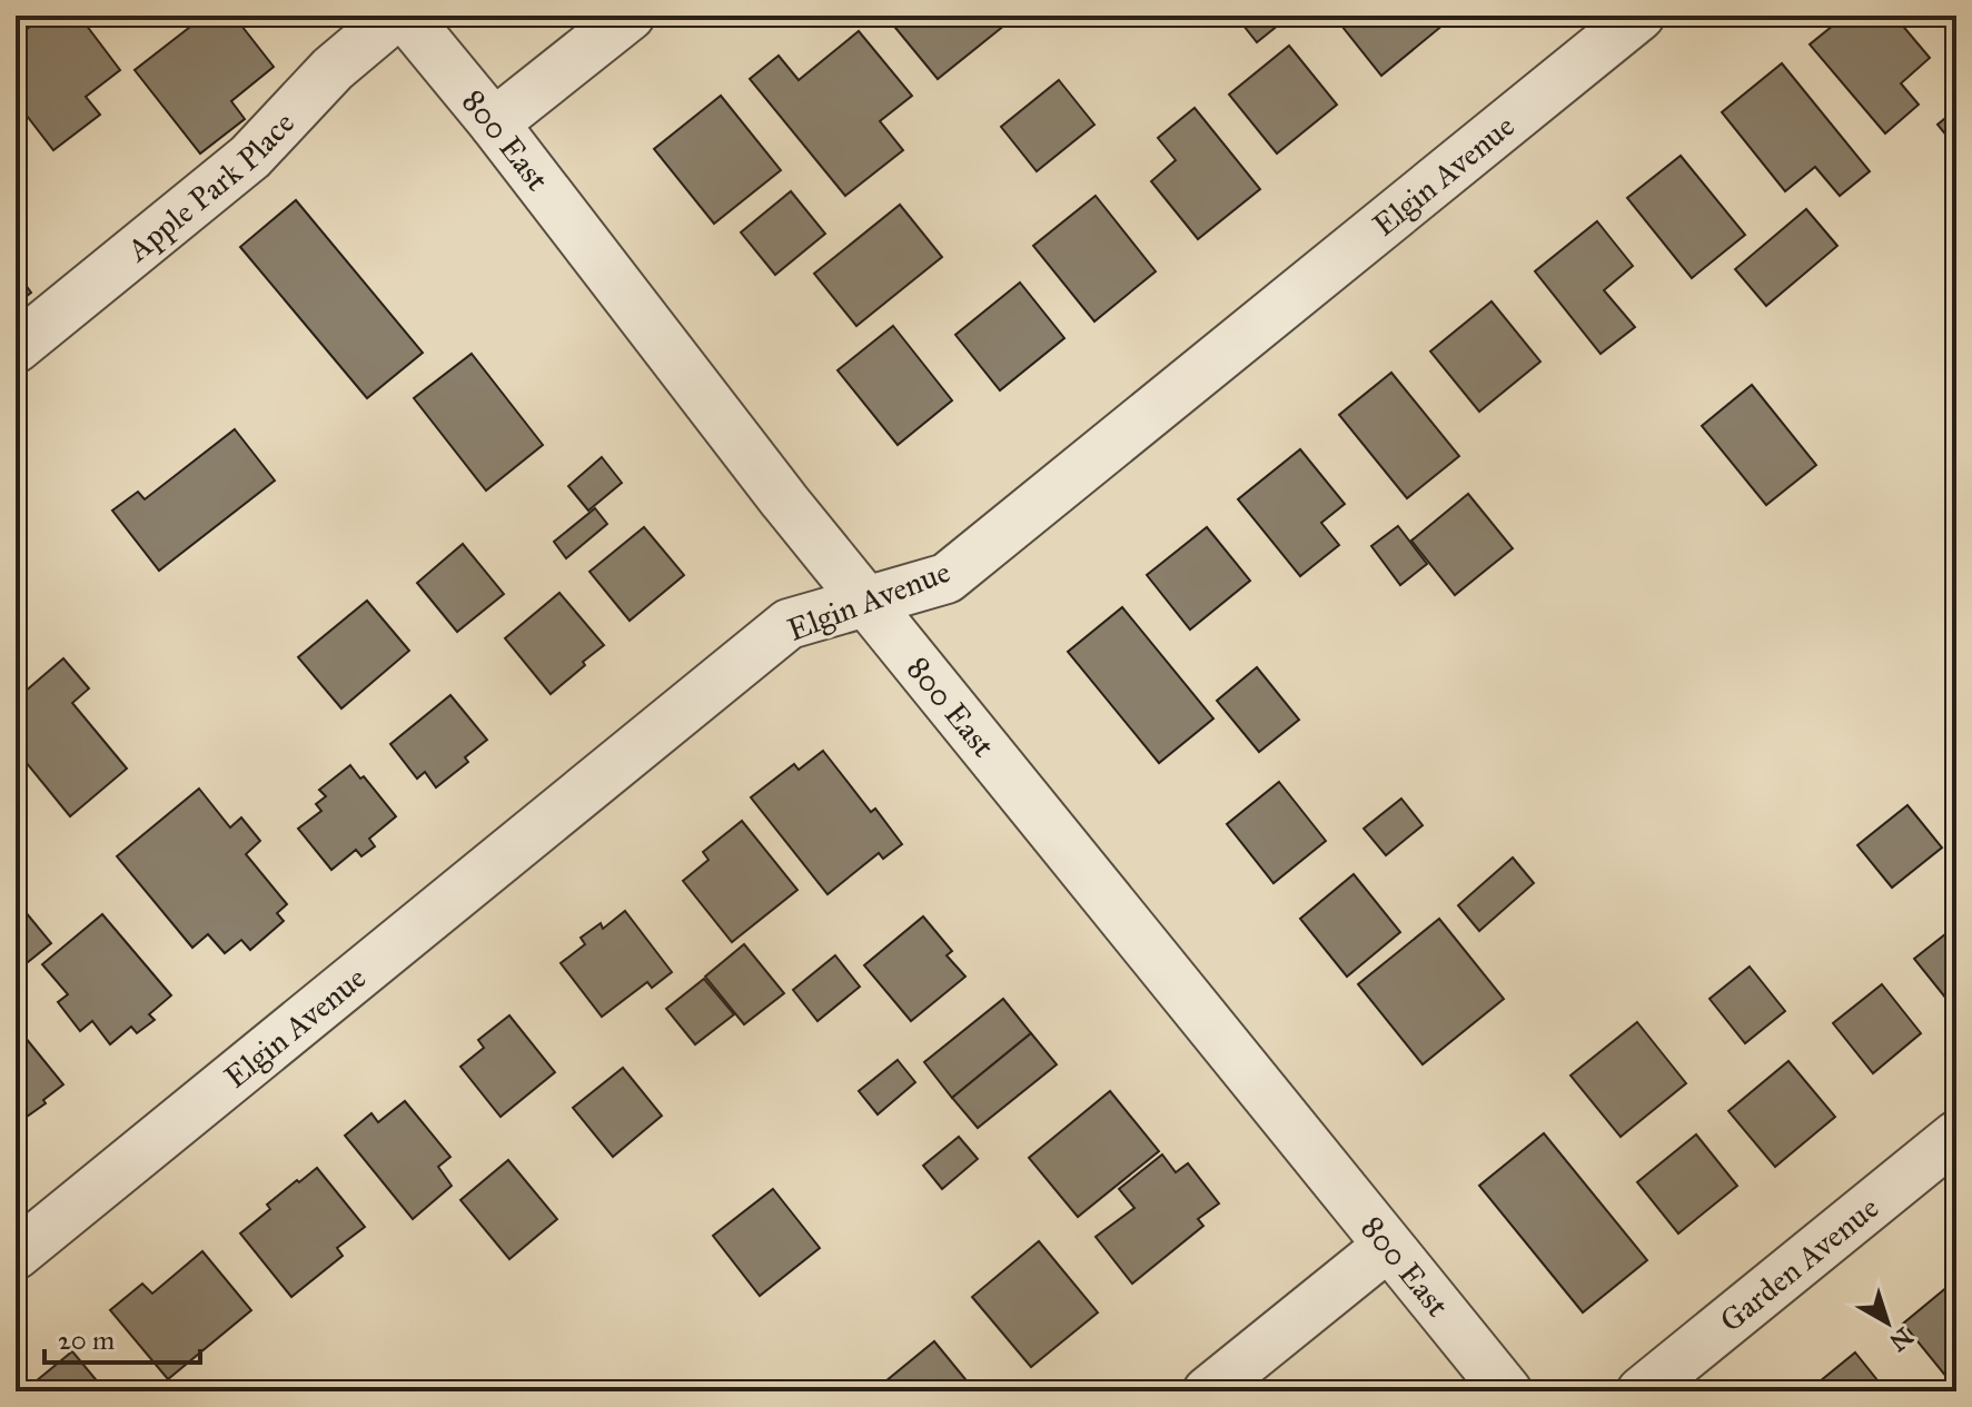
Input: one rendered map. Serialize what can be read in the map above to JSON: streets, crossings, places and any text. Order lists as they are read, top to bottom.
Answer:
{
  "streets": {
    "street": [
      "800 East",
      "Elgin Avenue",
      "Apple Park Place",
      "Garden Avenue"
    ]
  },
  "crossings": [
    ["800 East", "Elgin Avenue"]
  ],
  "scale_bar": "20 m",
  "north": "bottom right"
}
